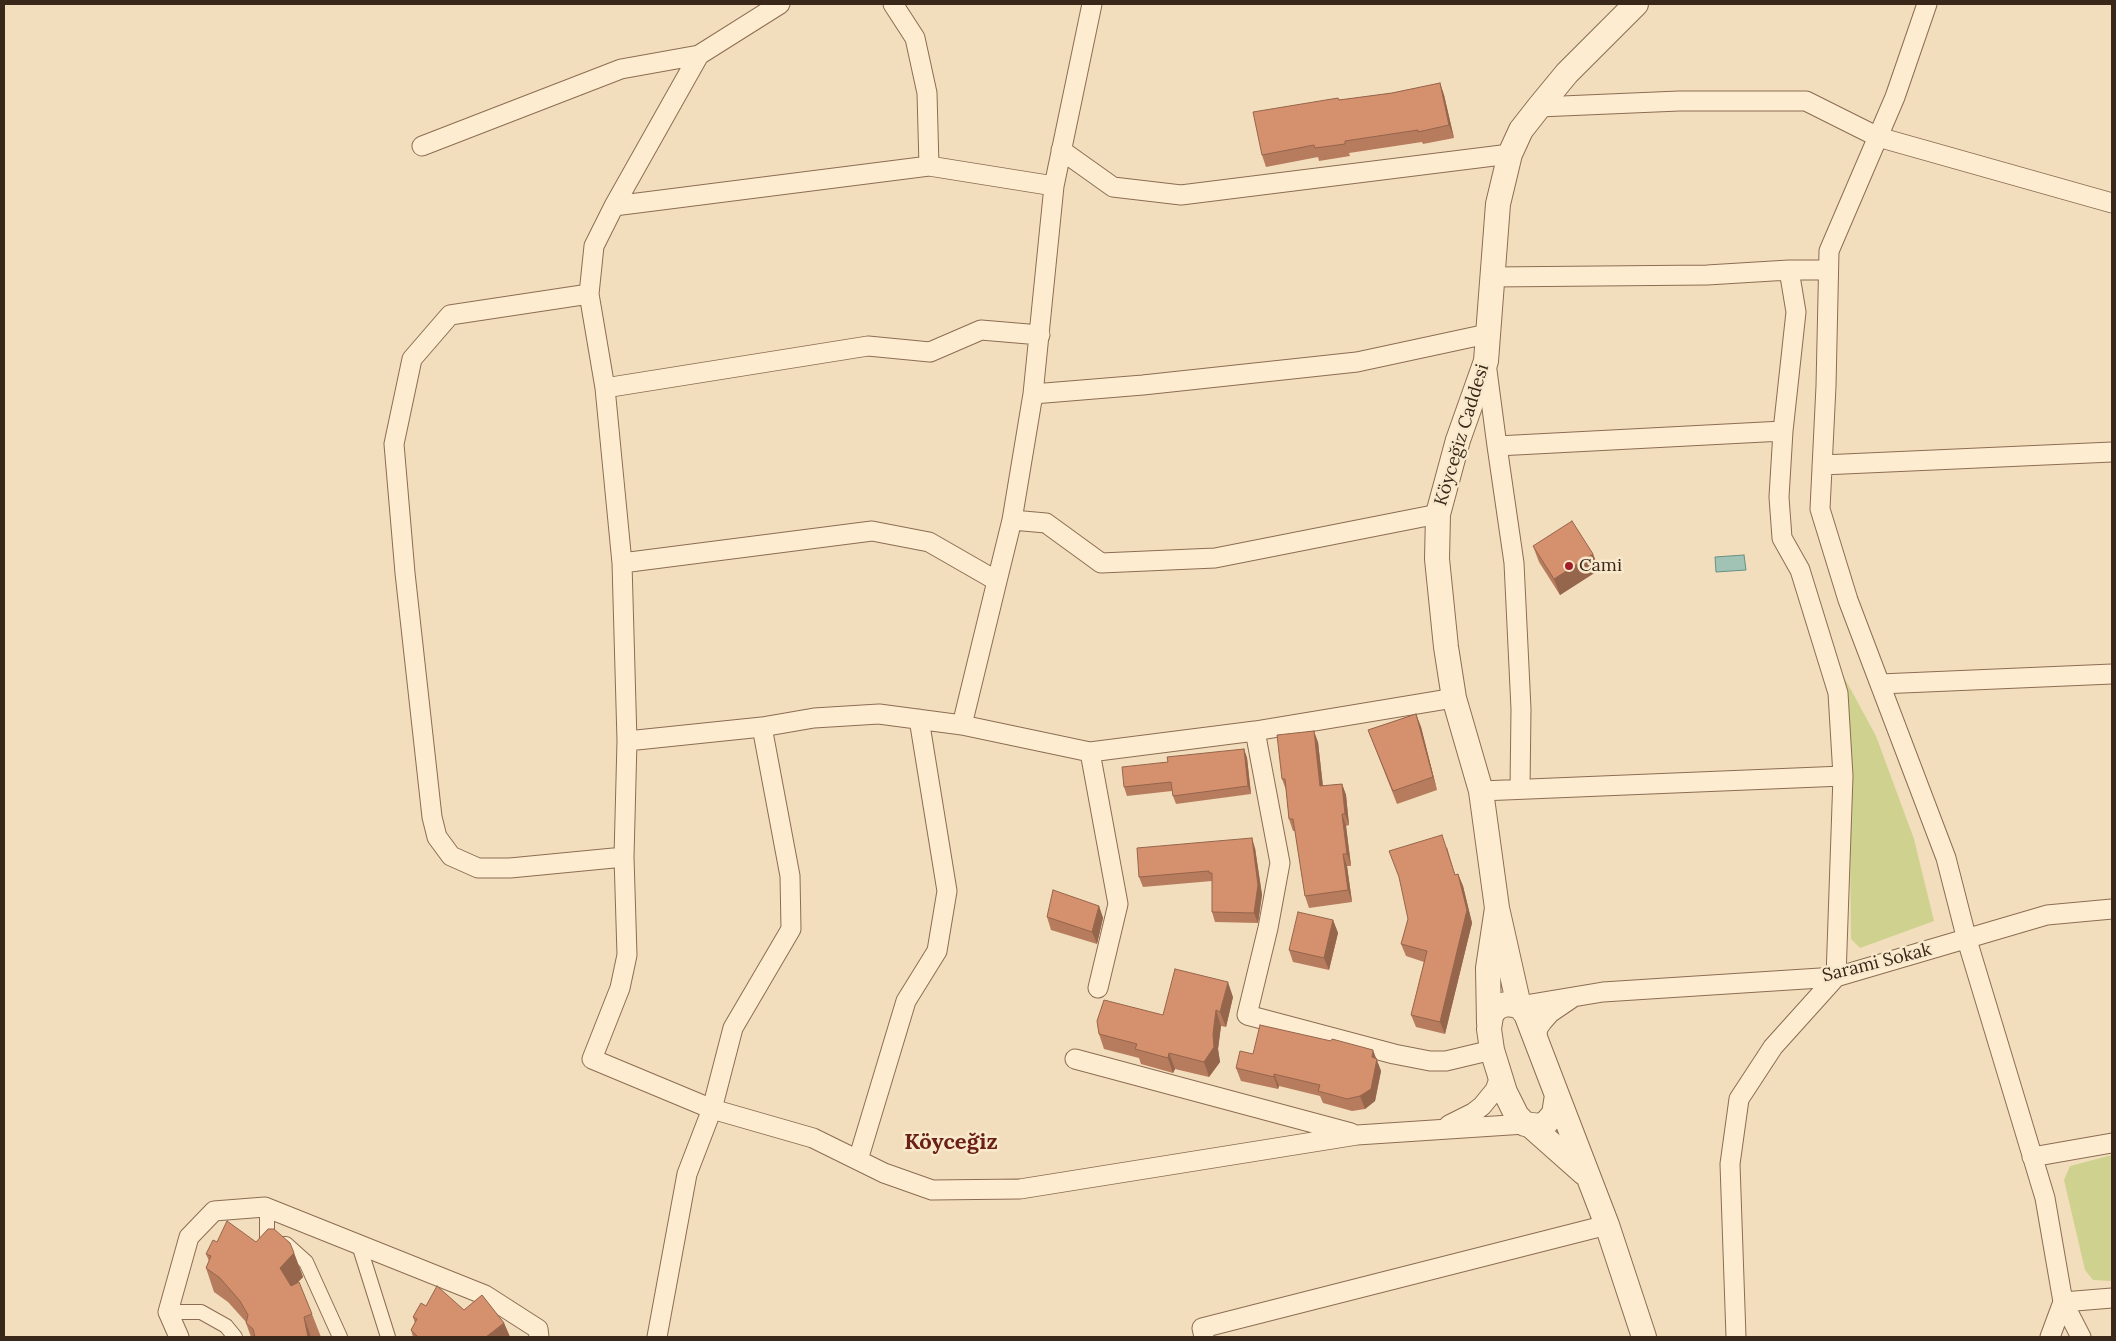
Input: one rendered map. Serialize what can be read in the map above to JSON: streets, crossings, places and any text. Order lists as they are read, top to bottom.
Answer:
{
  "streets": {
    "street": ["Köyceğiz Caddesi", "Sarami Sokak"]
  },
  "crossings": [
    ["Köyceğiz Caddesi", "Sarami Sokak"]
  ],
  "districts": ["Köyceğiz"],
  "places": ["Cami"]
}
